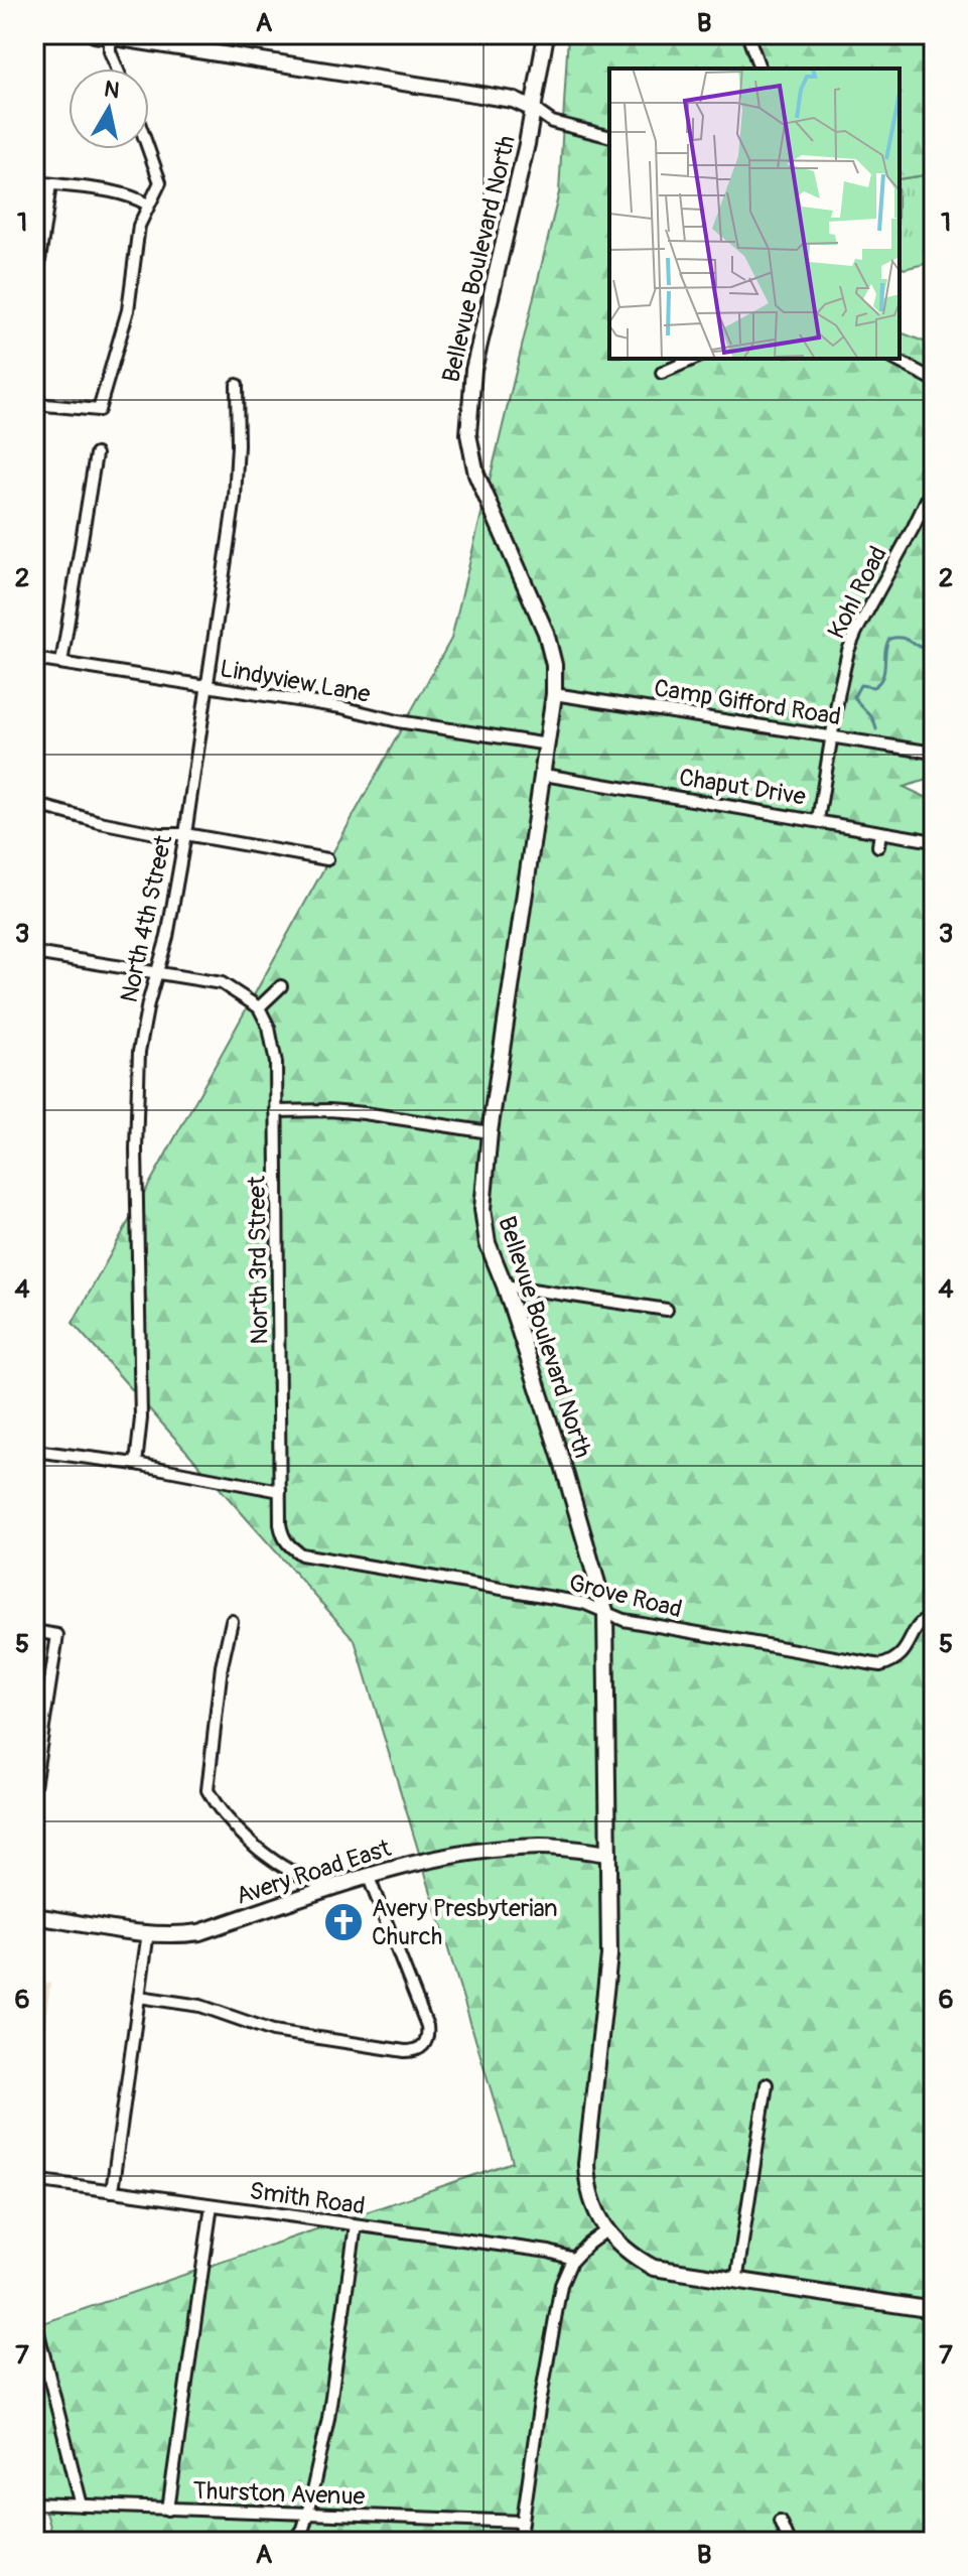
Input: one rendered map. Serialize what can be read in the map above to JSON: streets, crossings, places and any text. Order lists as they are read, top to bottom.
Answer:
{
  "streets": {
    "main road": ["Bellevue Boulevard North", "Avery Road East"],
    "street": [
      "Kohl Road",
      "Lindyview Lane",
      "Camp Gifford Road",
      "Chaput Drive",
      "North 4th Street",
      "North 3rd Street",
      "Grove Road",
      "Smith Road",
      "Thurston Avenue"
    ]
  },
  "crossings": [
    ["Bellevue Boulevard North", "Lindyview Lane"],
    ["Bellevue Boulevard North", "Camp Gifford Road"],
    ["Bellevue Boulevard North", "Chaput Drive"],
    ["Bellevue Boulevard North", "Grove Road"],
    ["Bellevue Boulevard North", "Avery Road East"],
    ["Kohl Road", "Camp Gifford Road"],
    ["Kohl Road", "Chaput Drive"],
    ["Lindyview Lane", "North 4th Street"],
    ["North 3rd Street", "Grove Road"]
  ],
  "places": {
    "church": ["Avery Presbyterian Church"]
  },
  "north": "top",
  "grid": {
    "columns": ["A", "B"],
    "rows": [
      "1",
      "2",
      "3",
      "4",
      "5",
      "6",
      "7"
    ]
  }
}
